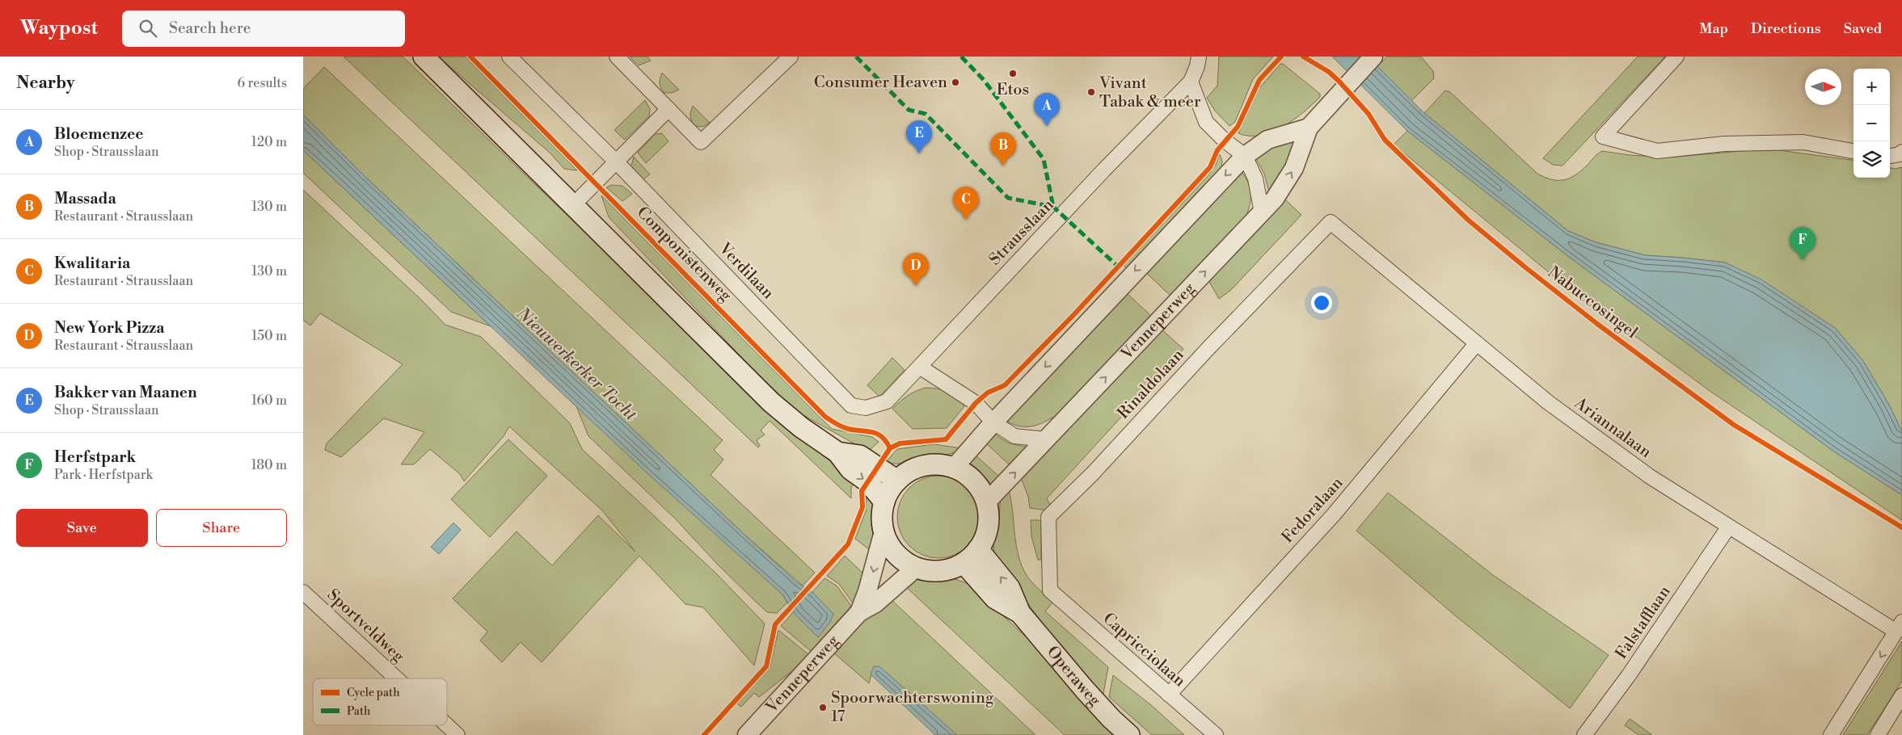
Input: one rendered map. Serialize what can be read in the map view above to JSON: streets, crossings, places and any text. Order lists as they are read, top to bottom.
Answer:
{
  "streets": {
    "main road": ["Operaweg"],
    "street": [
      "Strausslaan",
      "Verdilaan",
      "Venneperweg",
      "Rinaldolaan",
      "Ariannalaan",
      "Fedoralaan",
      "Falstafflaan",
      "Sportveldweg",
      "Capricciolaan"
    ],
    "cycle path": ["Componistenweg", "Nabuccosingel"]
  },
  "crossings": [
    ["Strausslaan", "Verdilaan"],
    ["Venneperweg", "Operaweg"],
    ["Rinaldolaan", "Ariannalaan"],
    ["Rinaldolaan", "Capricciolaan"],
    ["Ariannalaan", "Fedoralaan"],
    ["Ariannalaan", "Falstafflaan"],
    ["Fedoralaan", "Capricciolaan"]
  ],
  "water": ["Nieuwerkerker Tocht"],
  "places": [
    "Etos",
    "Consumer Heaven",
    "Vivant Tabak & meer",
    "Spoorwachterswoning 17"
  ],
  "legend": ["Cycle path", "Path"],
  "north": "right",
  "page": {
    "header": "Waypost",
    "search": "Search here",
    "nav": ["Map", "Directions", "Saved"],
    "heading": ["Nearby", "6 results"],
    "map_buttons": ["+", "−"],
    "pins": [
      "A",
      "E",
      "B",
      "C",
      "F",
      "D"
    ],
    "list": [
      {
        "mark": "A",
        "name": "Bloemenzee",
        "note": "Shop · Strausslaan",
        "value": "120 m"
      },
      {
        "mark": "B",
        "name": "Massada",
        "note": "Restaurant · Strausslaan",
        "value": "130 m"
      },
      {
        "mark": "C",
        "name": "Kwalitaria",
        "note": "Restaurant · Strausslaan",
        "value": "130 m"
      },
      {
        "mark": "D",
        "name": "New York Pizza",
        "note": "Restaurant · Strausslaan",
        "value": "150 m"
      },
      {
        "mark": "E",
        "name": "Bakker van Maanen",
        "note": "Shop · Strausslaan",
        "value": "160 m"
      },
      {
        "mark": "F",
        "name": "Herfstpark",
        "note": "Park · Herfstpark",
        "value": "180 m"
      }
    ],
    "buttons": ["Save", "Share"]
  }
}
